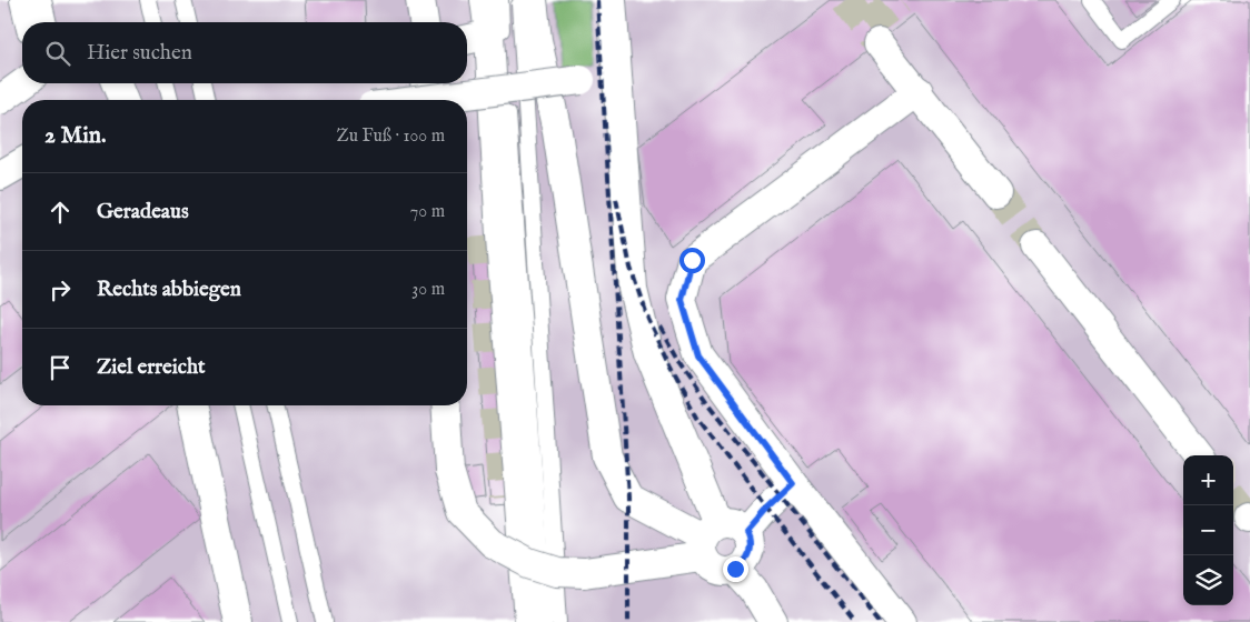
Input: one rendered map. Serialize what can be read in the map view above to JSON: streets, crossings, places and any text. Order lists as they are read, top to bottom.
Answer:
{
  "page": {
    "search": "Hier suchen",
    "heading": ["2 Min.", "Zu Fuß · 100 m"],
    "list": [
      ["Geradeaus", "70 m"],
      ["Rechts abbiegen", "30 m"],
      "Ziel erreicht"
    ],
    "map_buttons": ["+", "−"]
  }
}
